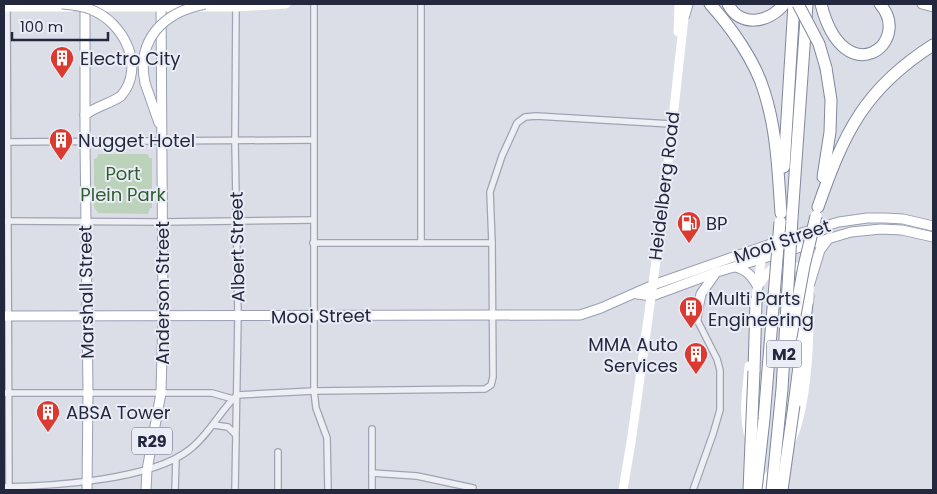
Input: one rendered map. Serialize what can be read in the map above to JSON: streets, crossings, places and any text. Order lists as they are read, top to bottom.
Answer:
{
  "streets": {
    "highway": ["M2"],
    "main road": [
      "Heidelberg Road",
      "Mooi Street",
      "Marshall Street",
      "Anderson Street",
      "R29"
    ],
    "street": ["Albert Street"]
  },
  "crossings": [
    ["Heidelberg Road", "Mooi Street"],
    ["Mooi Street", "Albert Street"],
    ["Mooi Street", "Marshall Street"],
    ["Mooi Street", "Anderson Street"]
  ],
  "parks": ["Port Plein Park"],
  "places": {
    "building": [
      "Electro City",
      "Nugget Hotel",
      "Multi Parts Engineering",
      "MMA Auto Services",
      "ABSA Tower"
    ],
    "fuel station": ["BP"]
  },
  "scale_bar": "100 m"
}
